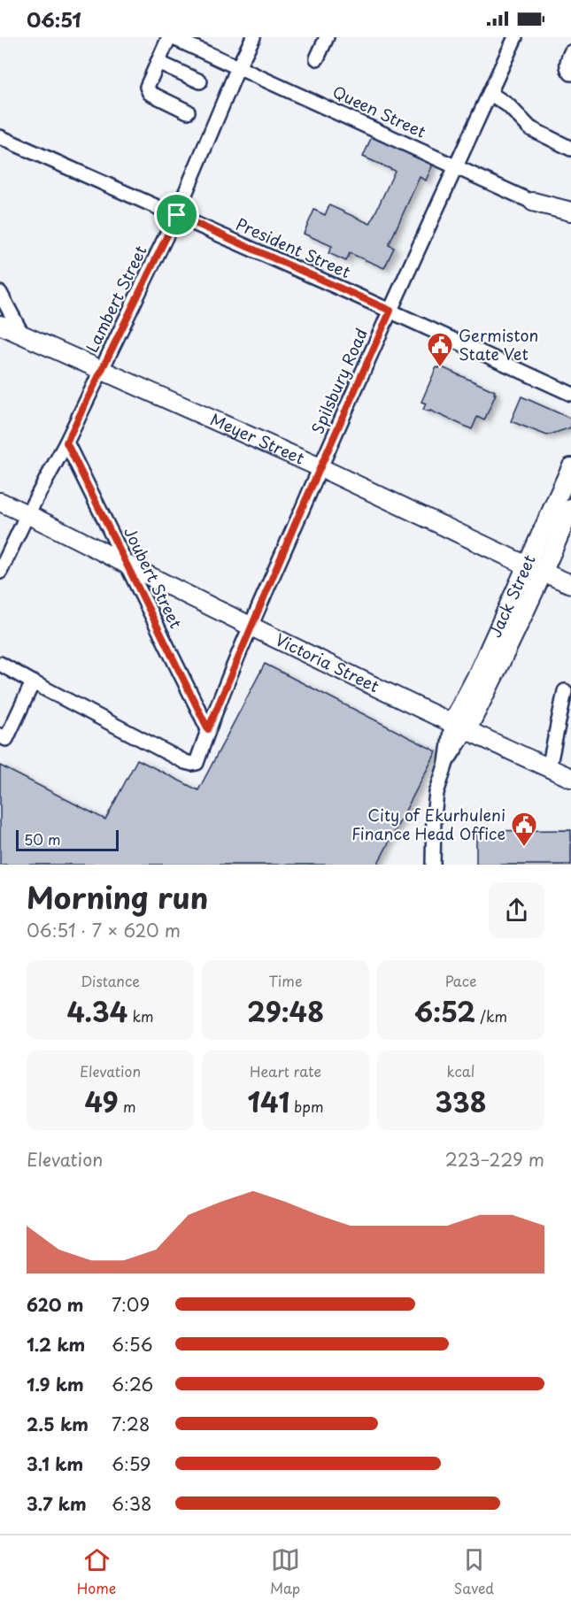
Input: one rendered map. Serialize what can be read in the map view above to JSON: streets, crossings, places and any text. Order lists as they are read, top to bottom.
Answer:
{
  "streets": {
    "main road": ["Meyer Street", "Jack Street", "Victoria Street"],
    "street": [
      "Queen Street",
      "President Street",
      "Lambert Street",
      "Spilsbury Road",
      "Joubert Street"
    ]
  },
  "crossings": [
    ["Queen Street", "Lambert Street"],
    ["Queen Street", "Spilsbury Road"],
    ["President Street", "Lambert Street"],
    ["President Street", "Spilsbury Road"],
    ["Lambert Street", "Meyer Street"],
    ["Lambert Street", "Joubert Street"],
    ["Lambert Street", "Victoria Street"],
    ["Spilsbury Road", "Meyer Street"],
    ["Spilsbury Road", "Joubert Street"],
    ["Spilsbury Road", "Victoria Street"],
    ["Meyer Street", "Jack Street"],
    ["Joubert Street", "Victoria Street"],
    ["Jack Street", "Victoria Street"]
  ],
  "places": {
    "public building": ["Germiston State Vet", "City of Ekurhuleni Finance Head Office"]
  },
  "scale_bar": "50 m",
  "page": {
    "status": "06:51",
    "scale": "50 m",
    "heading": ["Morning run", "06:51 · 7 × 620 m"],
    "stats": [
      ["Distance", "4.34 km"],
      ["Time", "29:48"],
      ["Pace", "6:52 /km"],
      ["Elevation", "49 m"],
      ["Heart rate", "141 bpm"],
      ["kcal", "338"]
    ],
    "chart": ["Elevation", "223–229 m"],
    "list": [
      {
        "name": "620 m",
        "note": "7:09"
      },
      {
        "name": "1.2 km",
        "note": "6:56"
      },
      {
        "name": "1.9 km",
        "note": "6:26"
      },
      {
        "name": "2.5 km",
        "note": "7:28"
      },
      {
        "name": "3.1 km",
        "note": "6:59"
      },
      {
        "name": "3.7 km",
        "note": "6:38"
      }
    ],
    "tabs": ["Home", "Map", "Saved"]
  }
}
